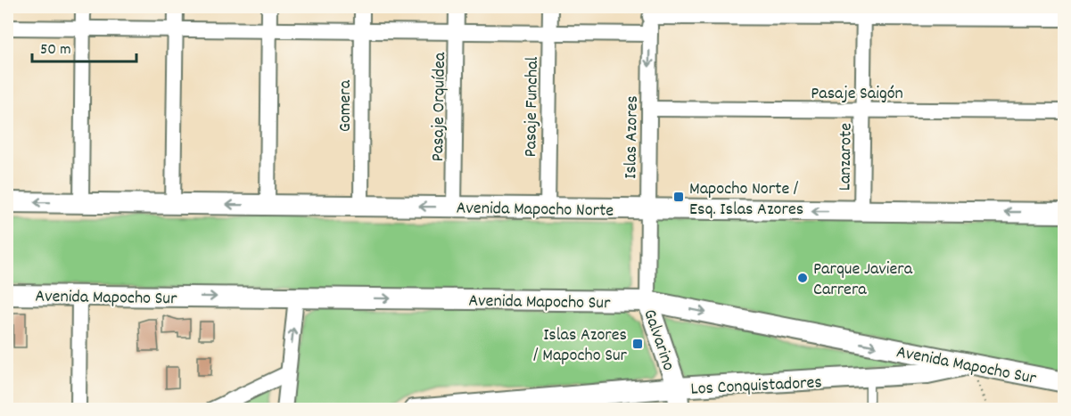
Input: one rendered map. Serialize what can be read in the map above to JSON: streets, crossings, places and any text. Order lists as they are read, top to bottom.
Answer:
{
  "streets": {
    "main road": [
      "Avenida Mapocho Norte",
      "Avenida Mapocho Sur",
      "Galvarino",
      "Los Conquistadores"
    ],
    "street": [
      "Pasaje Saigón",
      "Gomera",
      "Pasaje Orquídea",
      "Pasaje Funchal",
      "Islas Azores",
      "Lanzarote"
    ]
  },
  "crossings": [
    ["Pasaje Saigón", "Islas Azores"],
    ["Pasaje Saigón", "Lanzarote"],
    ["Gomera", "Avenida Mapocho Norte"],
    ["Pasaje Orquídea", "Avenida Mapocho Norte"],
    ["Pasaje Funchal", "Avenida Mapocho Norte"],
    ["Islas Azores", "Avenida Mapocho Norte"],
    ["Islas Azores", "Avenida Mapocho Sur"],
    ["Islas Azores", "Galvarino"],
    ["Lanzarote", "Avenida Mapocho Norte"],
    ["Avenida Mapocho Sur", "Galvarino"],
    ["Avenida Mapocho Sur", "Los Conquistadores"],
    ["Galvarino", "Los Conquistadores"]
  ],
  "one_way": ["Avenida Mapocho Norte", "Avenida Mapocho Sur"],
  "places": {
    "transit": ["Mapocho Norte / Esq. Islas Azores", "Islas Azores / Mapocho Sur"],
    "other": ["Parque Javiera Carrera"]
  },
  "scale_bar": "50 m"
}
